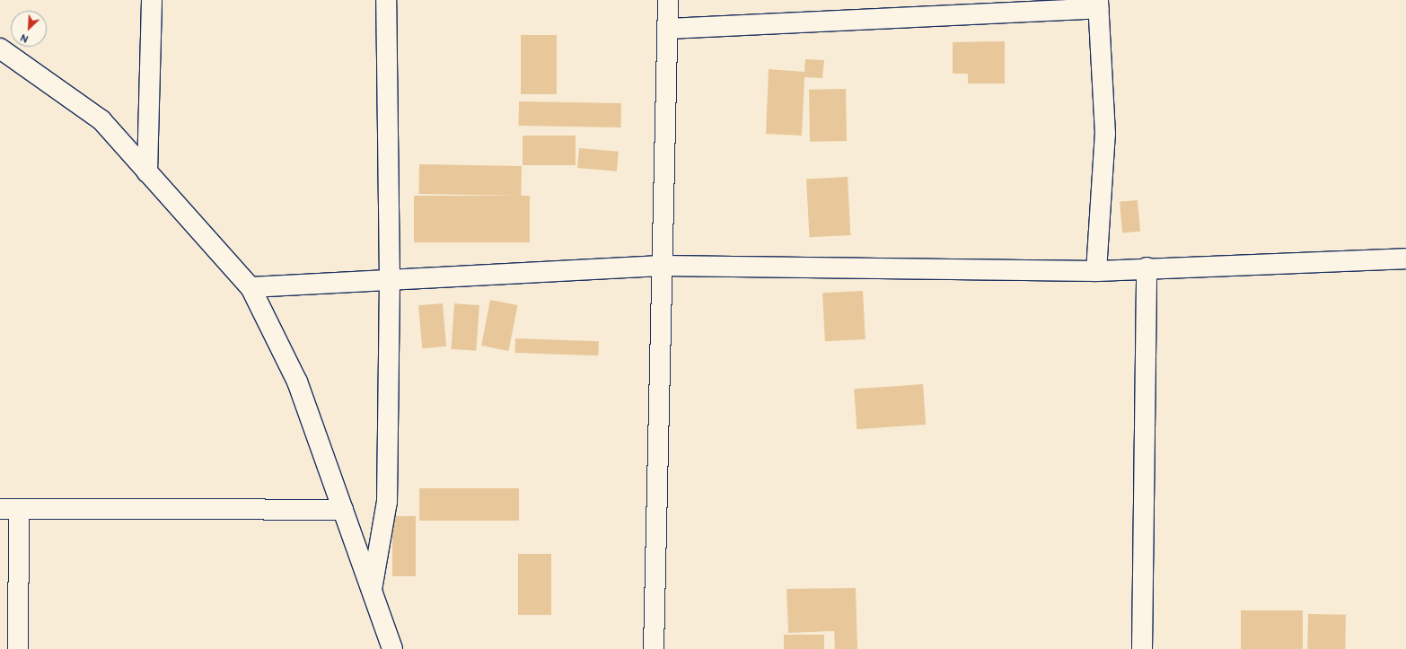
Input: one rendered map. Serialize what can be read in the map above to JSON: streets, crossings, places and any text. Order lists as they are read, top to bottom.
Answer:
{
  "north": "bottom left"
}
